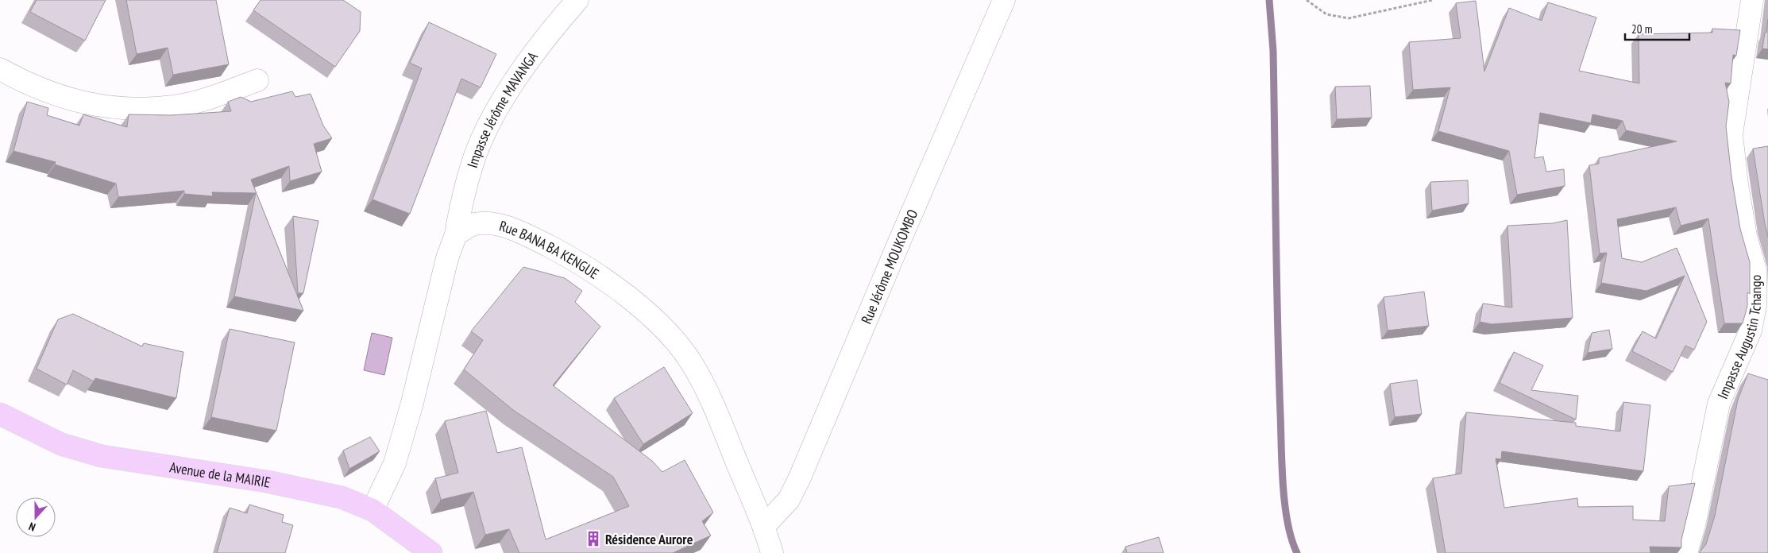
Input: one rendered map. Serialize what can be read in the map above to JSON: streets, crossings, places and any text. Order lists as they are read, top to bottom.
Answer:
{
  "streets": {
    "main road": ["Avenue de la MAIRIE"],
    "street": [
      "Impasse Jérôme MAVANGA",
      "Rue BANA BA KENGUE",
      "Rue Jérôme MOUKOMBO",
      "Impasse Augustin Tchango"
    ]
  },
  "crossings": [
    ["Impasse Jérôme MAVANGA", "Rue BANA BA KENGUE"],
    ["Rue BANA BA KENGUE", "Rue Jérôme MOUKOMBO"]
  ],
  "places": {
    "building": ["Résidence Aurore"]
  },
  "scale_bar": "20 m",
  "north": "bottom"
}
